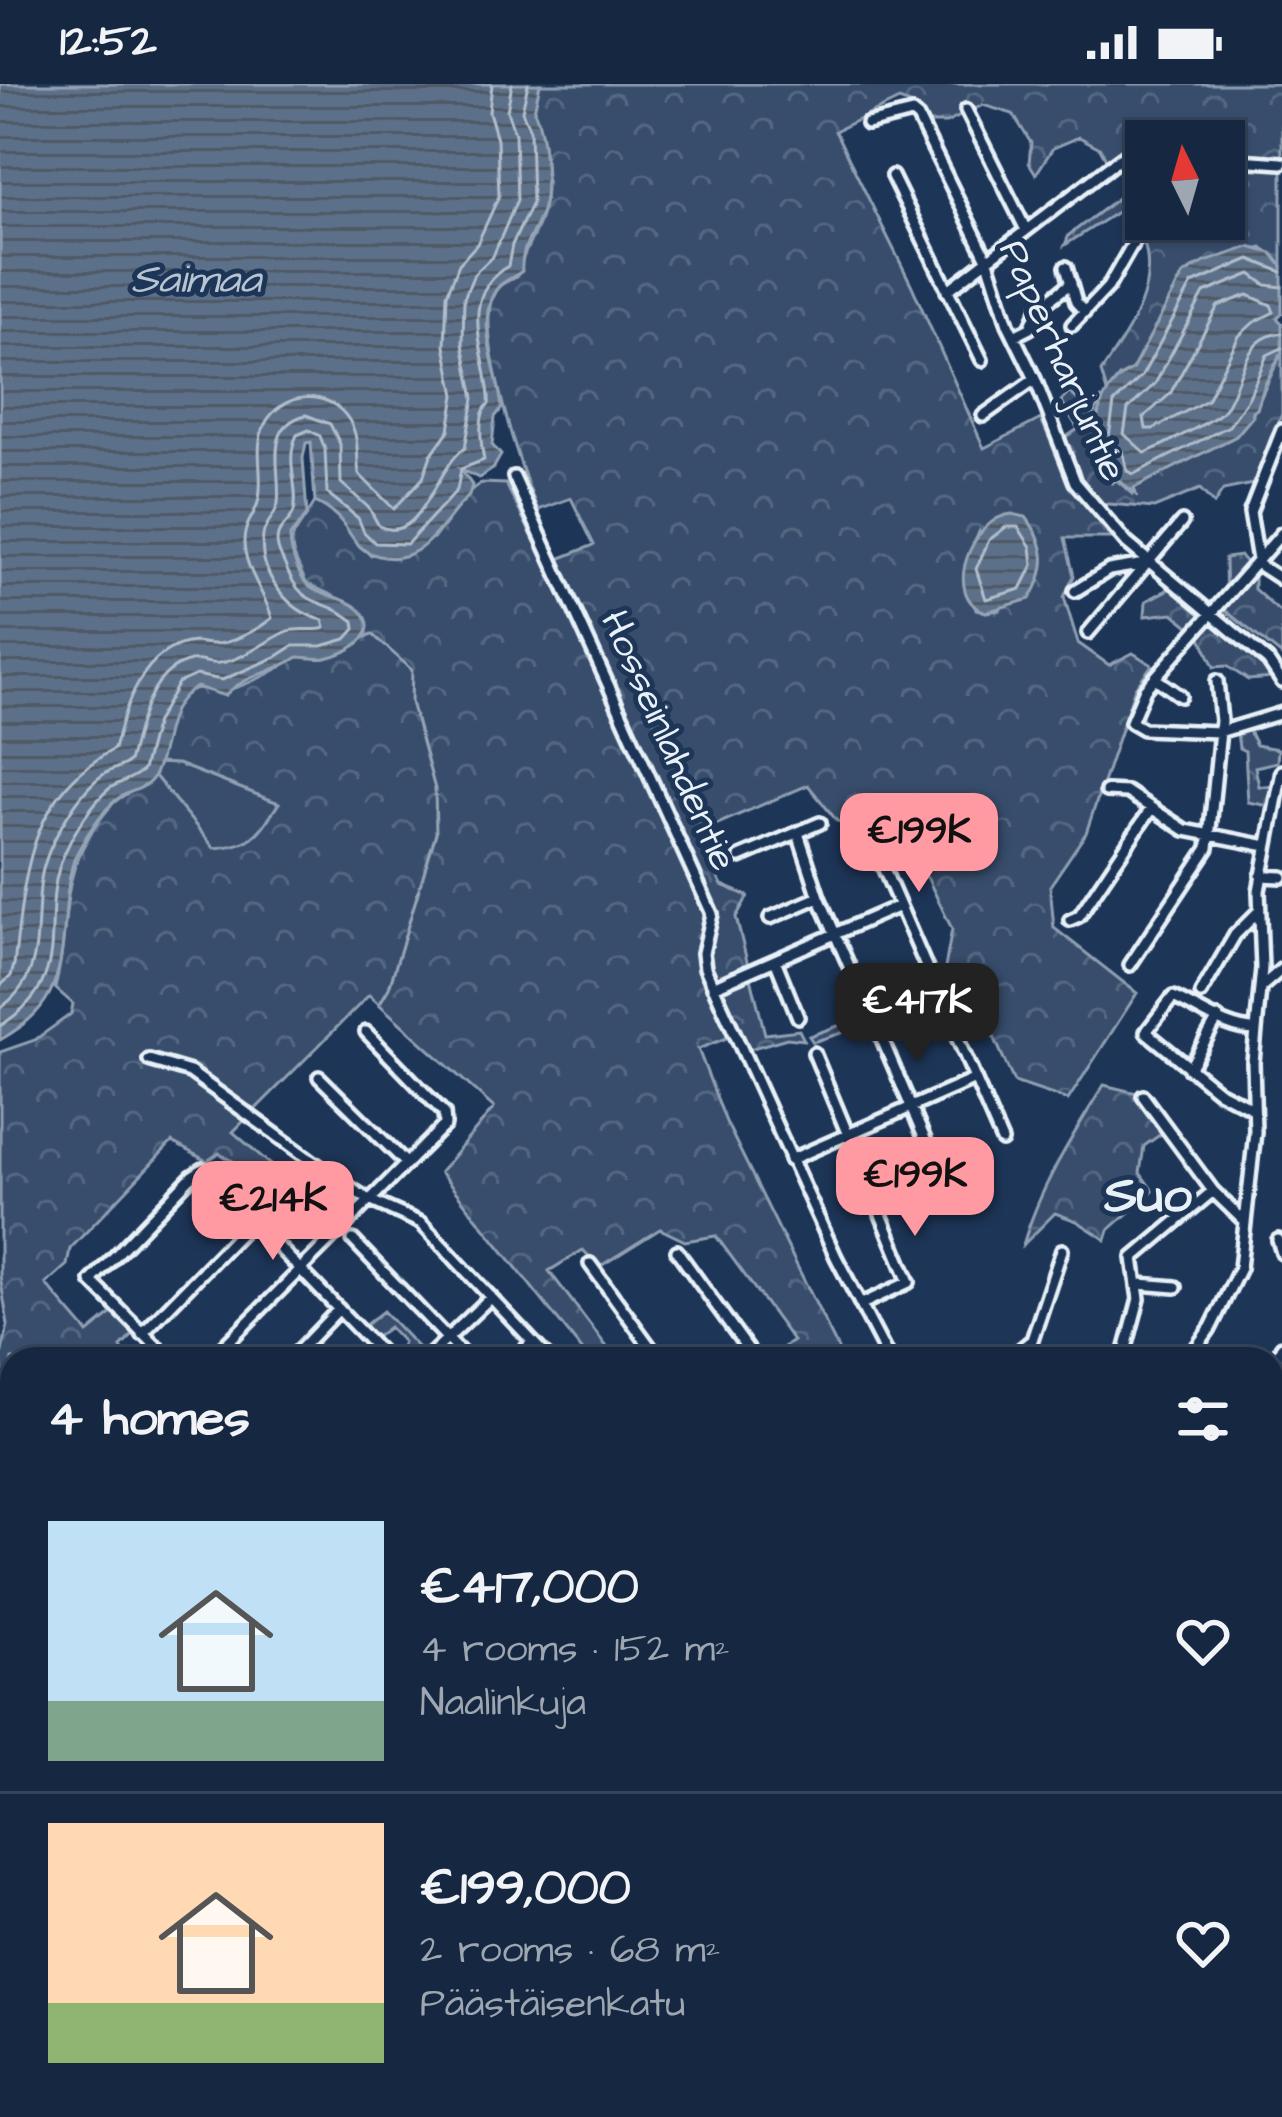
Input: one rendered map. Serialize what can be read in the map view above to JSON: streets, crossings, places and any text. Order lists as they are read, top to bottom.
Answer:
{
  "streets": {
    "street": ["Paperharjuntie", "Hosseinlahdentie"]
  },
  "districts": ["Suo"],
  "water": ["Saimaa"],
  "north": "top",
  "page": {
    "status": "12:52",
    "price": [
      "€199K",
      "€417K",
      "€199K",
      "€214K"
    ],
    "heading": "4 homes",
    "list": [
      {
        "name": "€417,000",
        "note": "4 rooms · 152 m² · Naalinkuja"
      },
      {
        "name": "€199,000",
        "note": "2 rooms · 68 m² · Päästäisenkatu"
      }
    ]
  }
}
